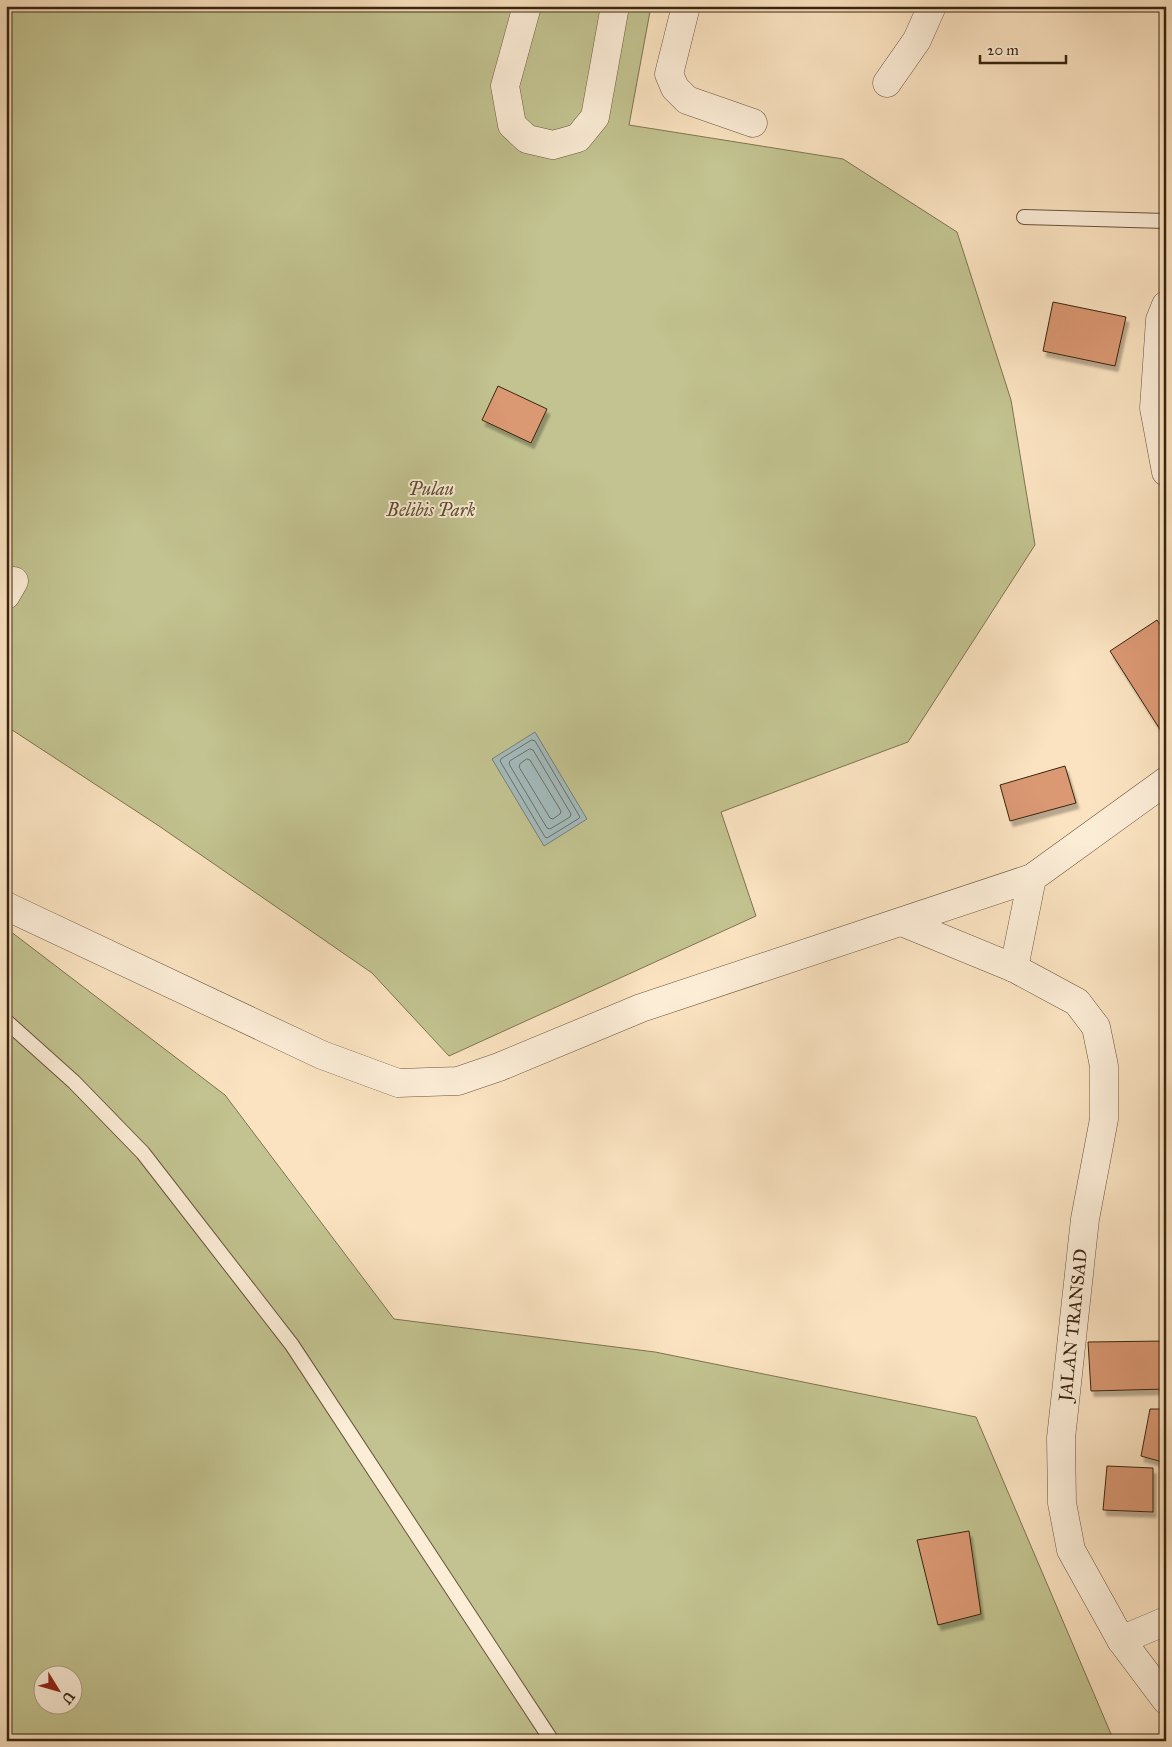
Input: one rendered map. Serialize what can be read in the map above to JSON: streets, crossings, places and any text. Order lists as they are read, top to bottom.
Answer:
{
  "streets": {
    "street": ["JALAN TRANSAD"]
  },
  "parks": ["Pulau Belibis Park"],
  "scale_bar": "20 m",
  "north": "bottom right"
}
